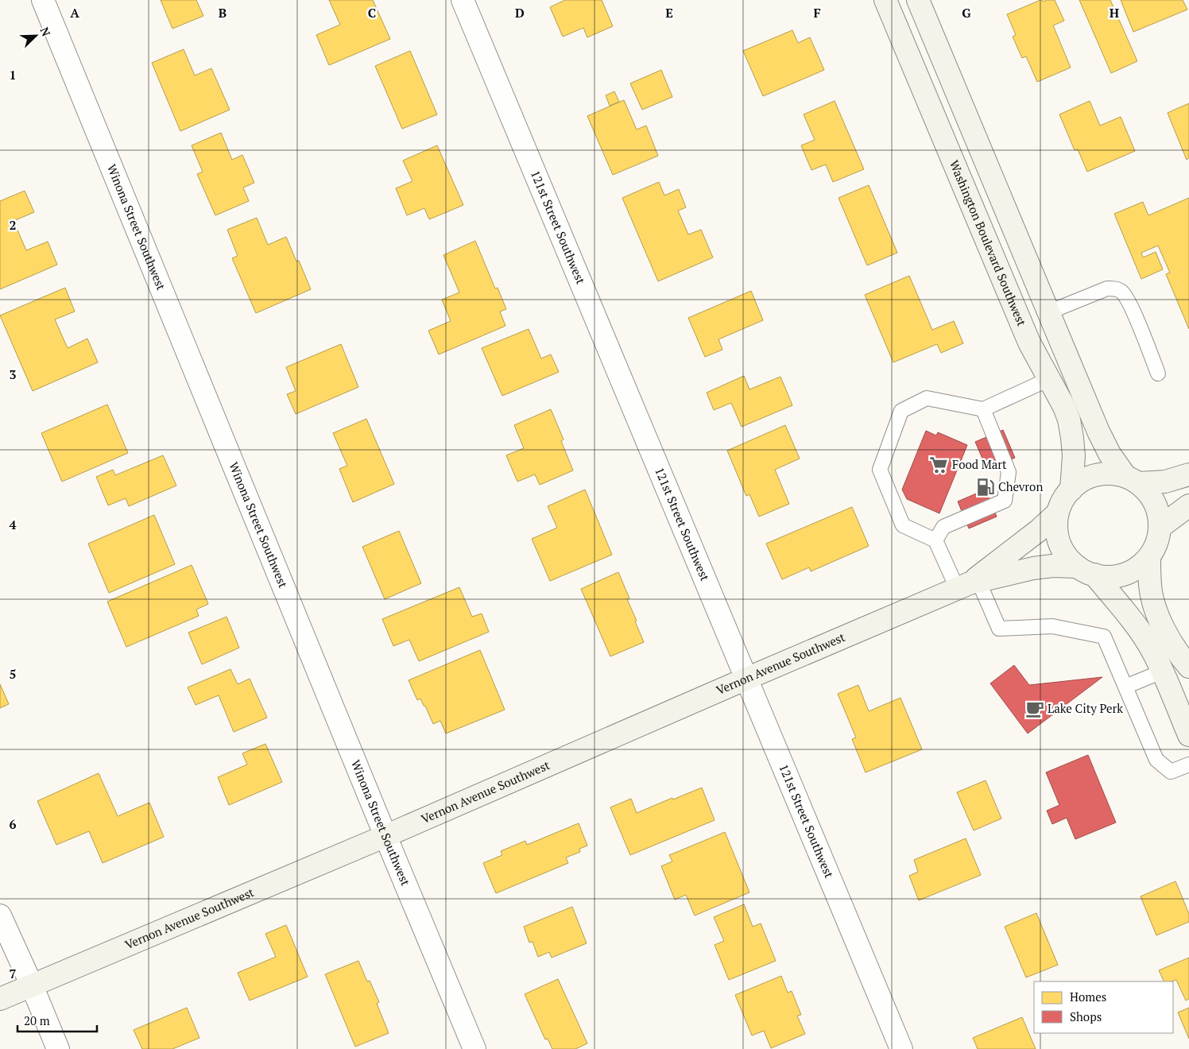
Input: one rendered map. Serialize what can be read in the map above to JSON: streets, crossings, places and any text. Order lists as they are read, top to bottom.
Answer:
{
  "streets": {
    "main road": ["Washington Boulevard Southwest", "Vernon Avenue Southwest"],
    "street": ["Winona Street Southwest", "121st Street Southwest"]
  },
  "crossings": [
    ["Winona Street Southwest", "Vernon Avenue Southwest"],
    ["121st Street Southwest", "Vernon Avenue Southwest"],
    ["Washington Boulevard Southwest", "Vernon Avenue Southwest"]
  ],
  "places": {
    "supermarket": ["Food Mart"],
    "fuel station": ["Chevron"],
    "cafe": ["Lake City Perk"]
  },
  "legend": ["Homes", "Shops"],
  "scale_bar": "20 m",
  "north": "top right",
  "grid": {
    "columns": [
      "A",
      "B",
      "C",
      "D",
      "E",
      "F",
      "G",
      "H"
    ],
    "rows": [
      "1",
      "2",
      "3",
      "4",
      "5",
      "6",
      "7"
    ]
  }
}
